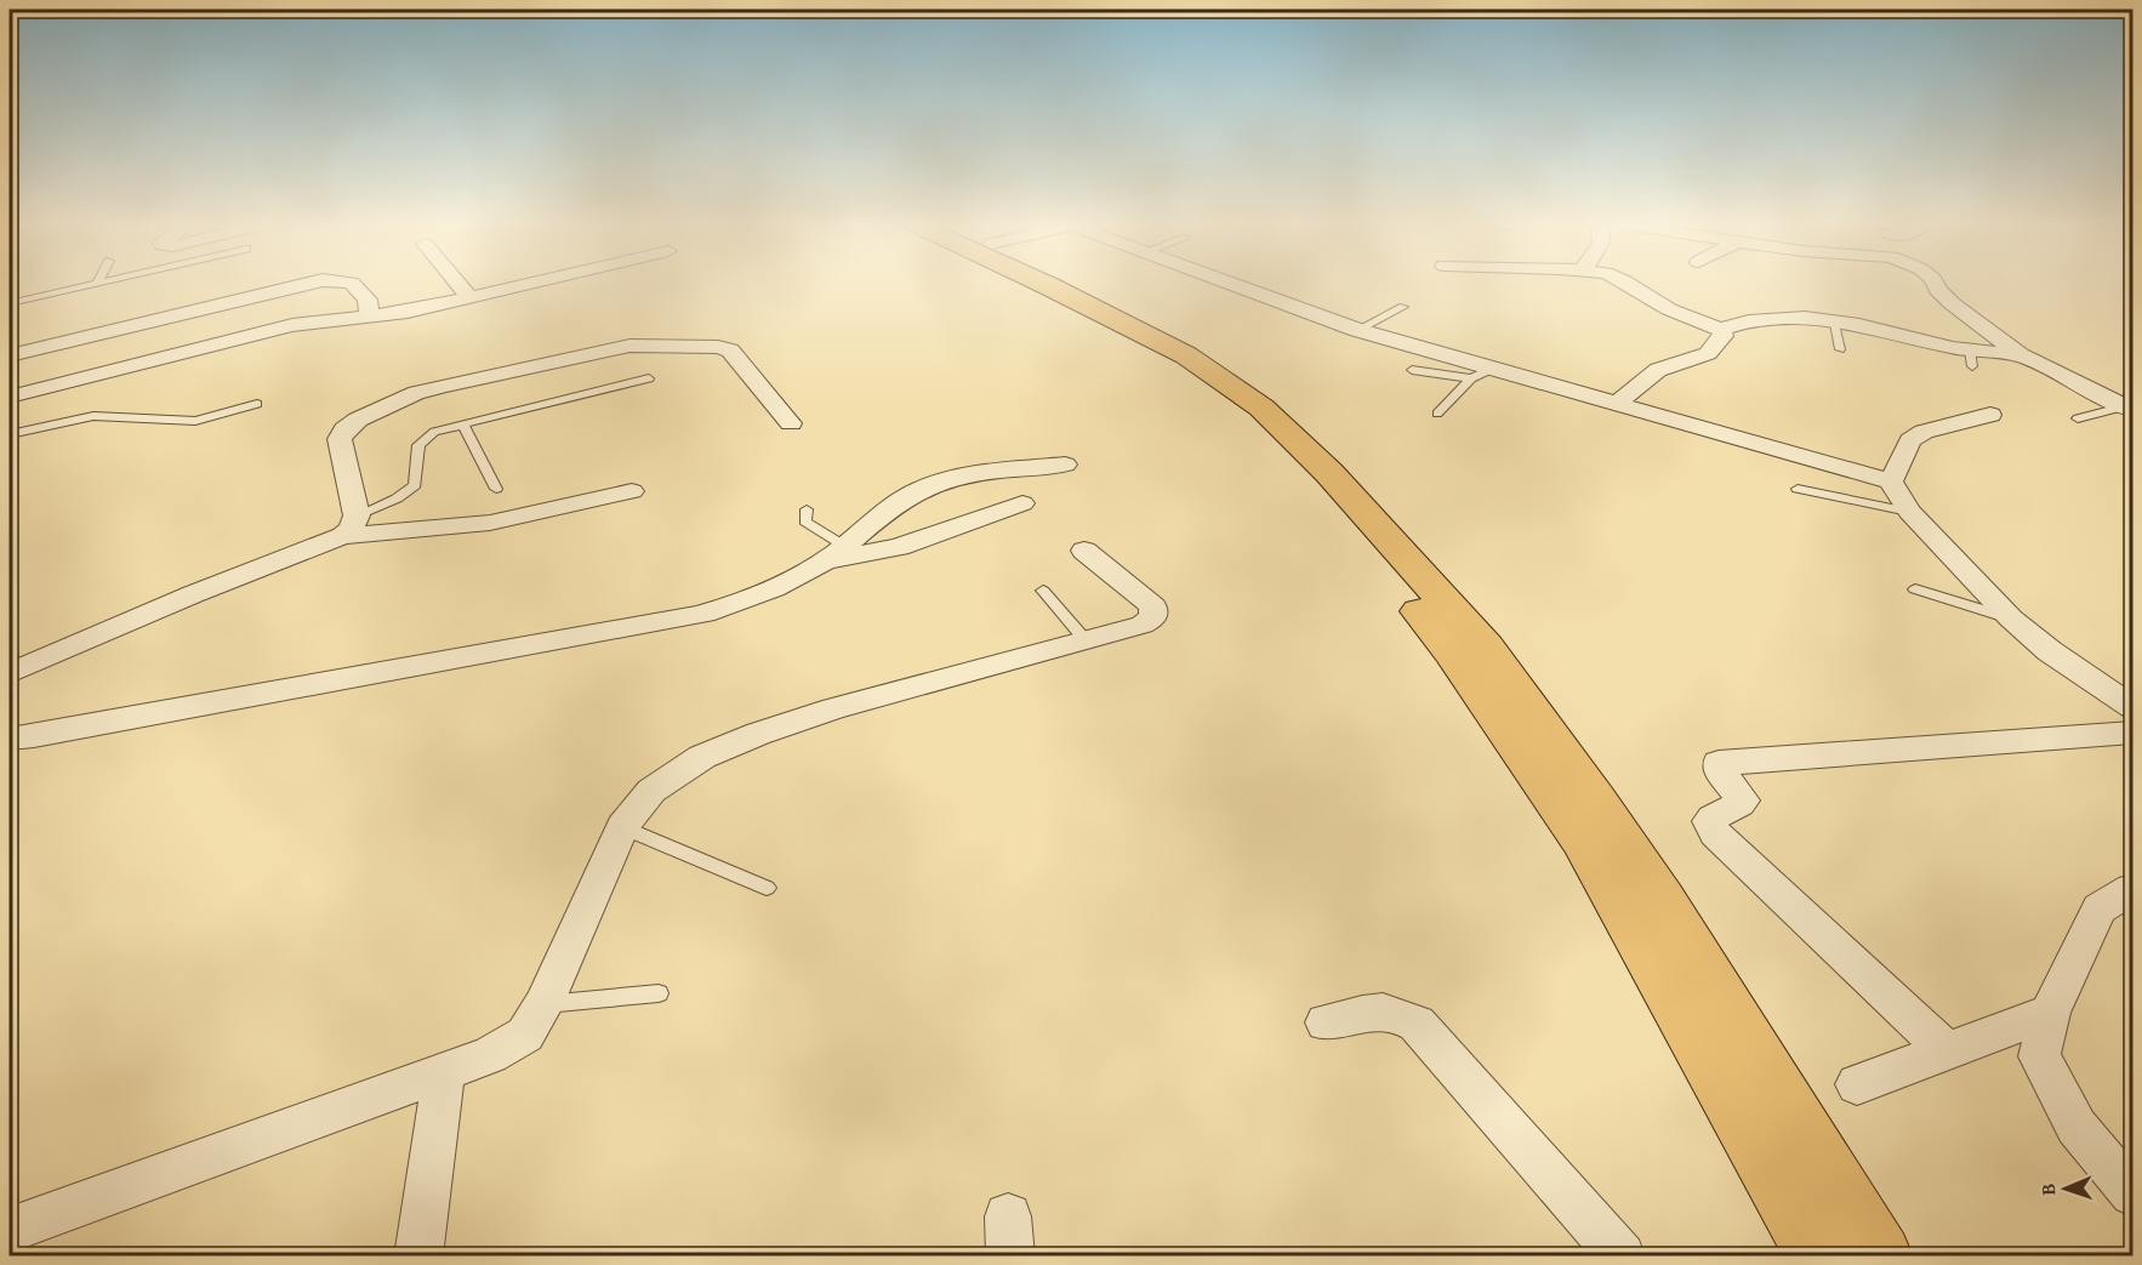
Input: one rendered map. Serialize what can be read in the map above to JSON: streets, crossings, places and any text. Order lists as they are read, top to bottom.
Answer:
{
  "north": "left"
}
